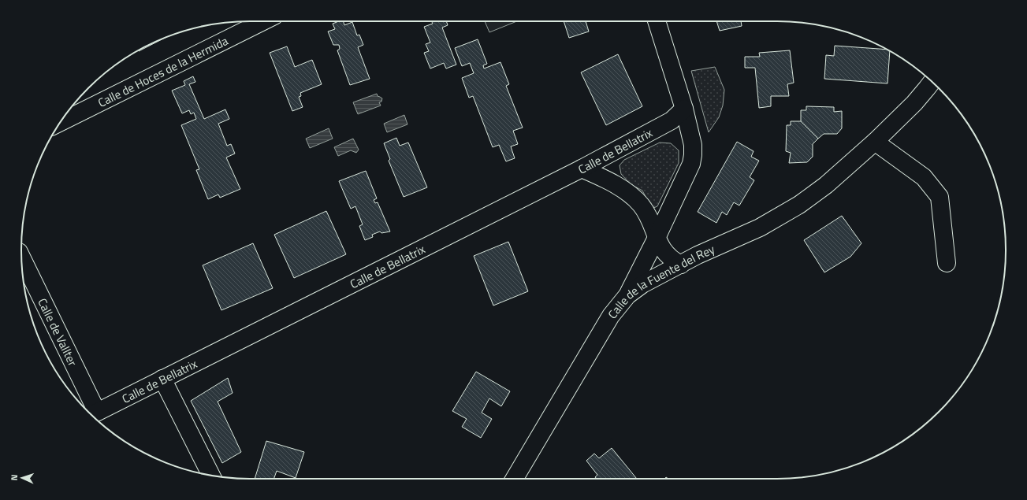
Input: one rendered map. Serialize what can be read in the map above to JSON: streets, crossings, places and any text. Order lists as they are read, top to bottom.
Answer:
{
  "streets": {
    "street": [
      "Calle de Hoces de la Hermida",
      "Calle de Bellatrix",
      "Calle de la Fuente del Rey",
      "Calle de Vallter"
    ]
  },
  "crossings": [
    ["Calle de Bellatrix", "Calle de Vallter"]
  ],
  "north": "left"
}
